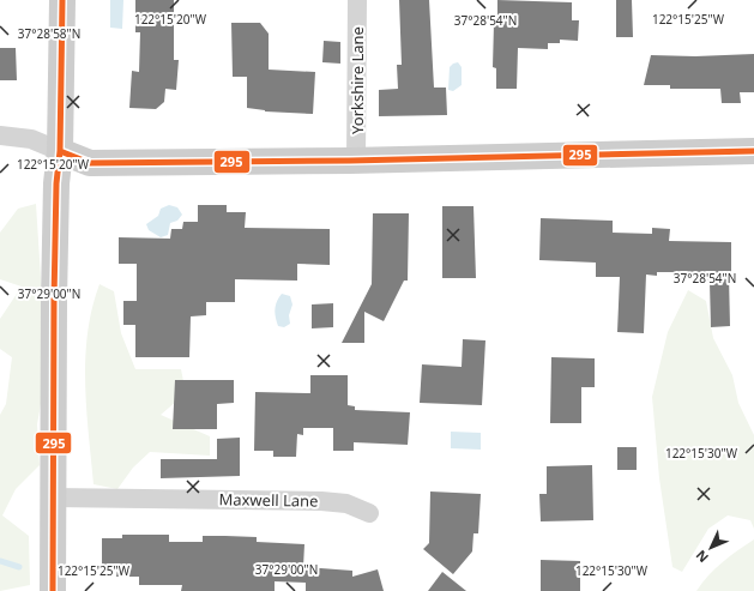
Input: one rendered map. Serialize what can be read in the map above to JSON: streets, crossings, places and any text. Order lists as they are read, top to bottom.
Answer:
{
  "streets": {
    "street": ["Yorkshire Lane", "Maxwell Lane"]
  },
  "lines": ["transit line 295"],
  "north": "bottom left",
  "coordinates": [
    "122°15'20\"W",
    "122°15'25\"W",
    "37°28'54\"N",
    "37°28'58\"N",
    "37°29'00\"N",
    "122°15'30\"W"
  ]
}
